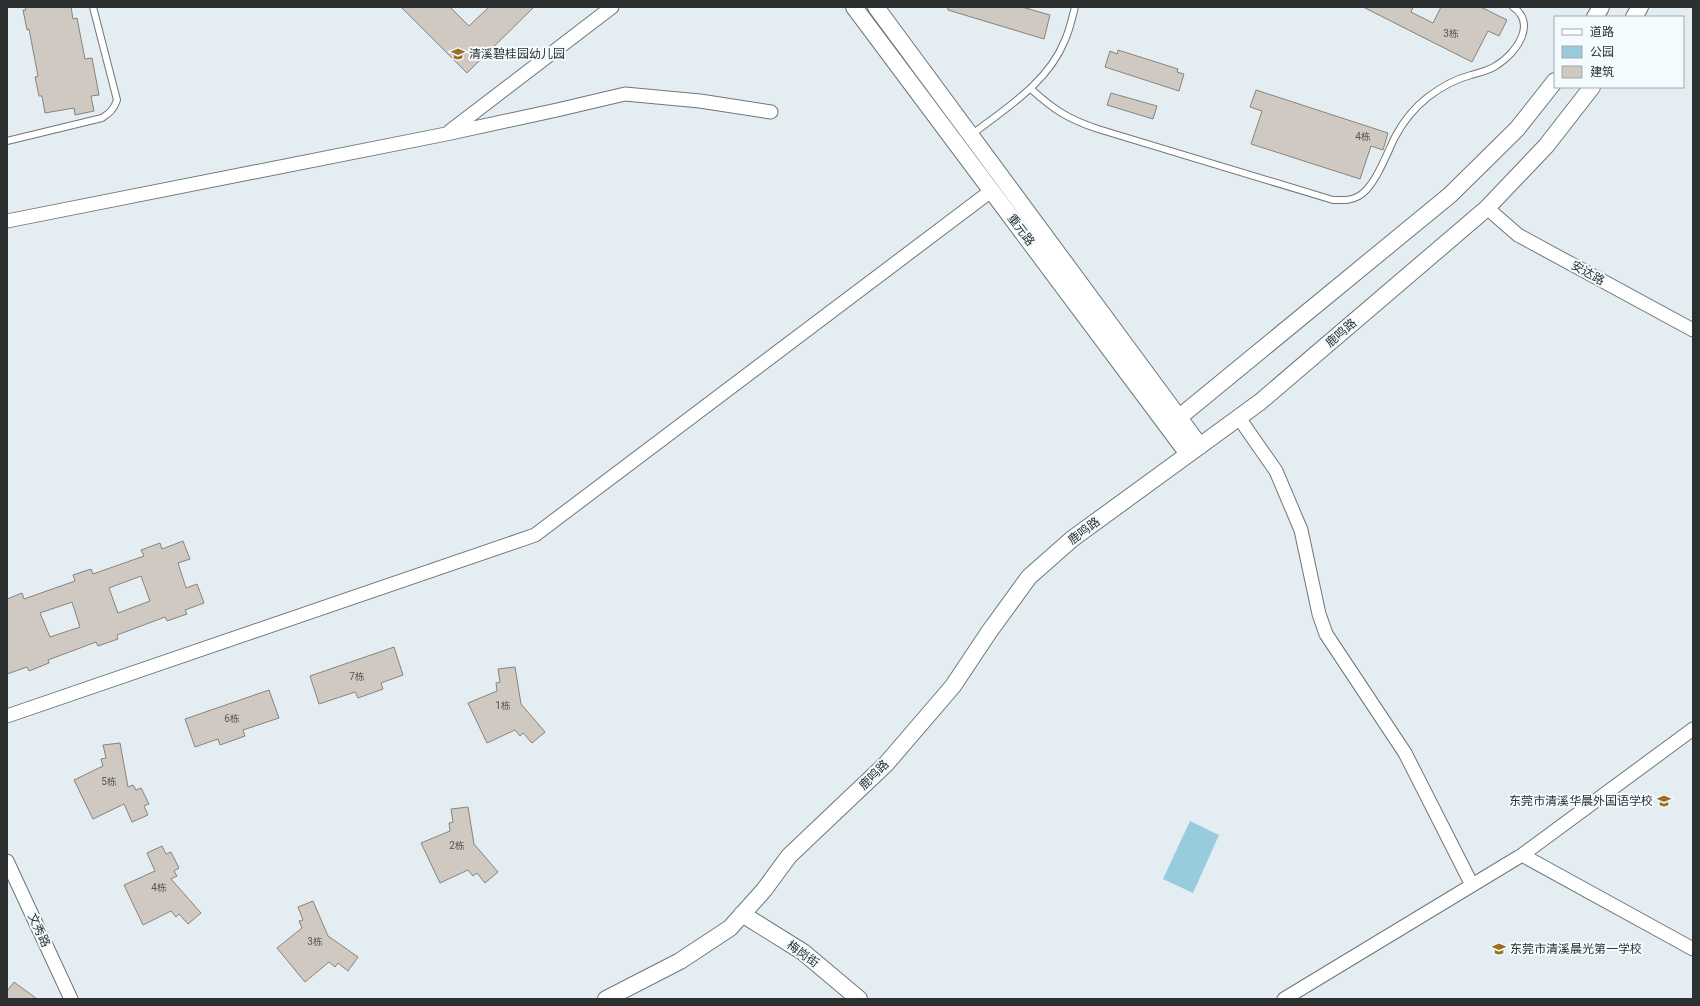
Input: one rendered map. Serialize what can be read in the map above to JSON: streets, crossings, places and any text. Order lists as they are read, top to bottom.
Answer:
{
  "streets": {
    "street": [
      "重元路",
      "安达路",
      "鹿鸣路",
      "文秀路",
      "梅岗街"
    ]
  },
  "crossings": [
    ["重元路", "鹿鸣路"],
    ["安达路", "鹿鸣路"],
    ["鹿鸣路", "梅岗街"]
  ],
  "places": {
    "school or university": ["清溪碧桂园幼儿园", "东莞市清溪华晨外国语学校", "东莞市清溪晨光第一学校"]
  },
  "house_numbers": [
    "3栋",
    "4栋",
    "7栋",
    "1栋",
    "6栋",
    "5栋",
    "2栋",
    "4栋",
    "3栋"
  ],
  "legend": ["道路", "公园", "建筑"]
}
